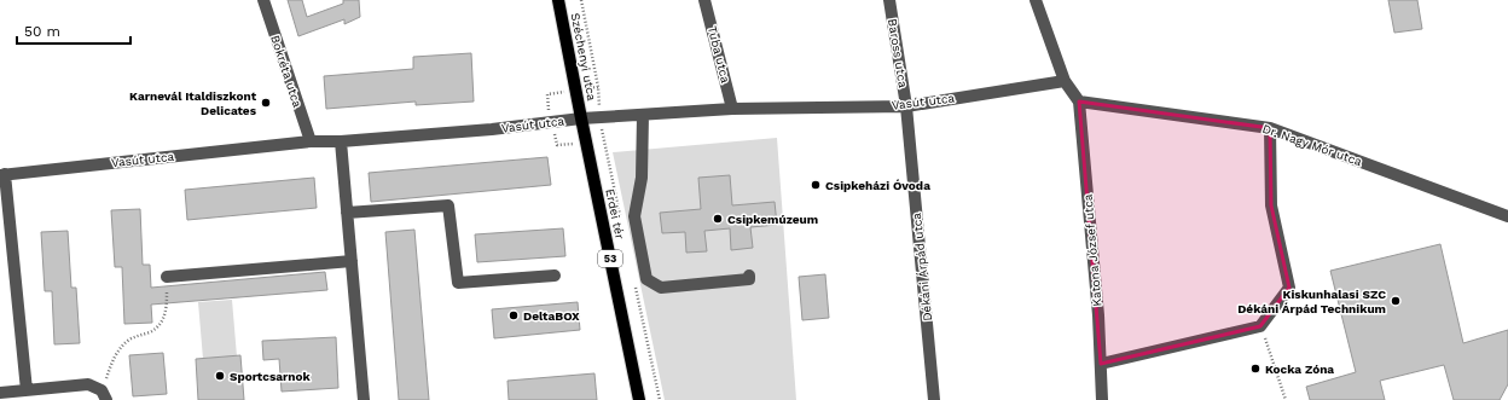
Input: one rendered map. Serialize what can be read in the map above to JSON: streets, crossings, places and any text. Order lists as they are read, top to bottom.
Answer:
{
  "streets": {
    "main road": ["Széchenyi utca", "Erdei tér", "53"],
    "street": [
      "Baross utca",
      "Tuba utca",
      "Bokréta utca",
      "Vasút utca",
      "Dr. Nagy Mór utca",
      "Katona József utca",
      "Dékáni Árpád utca"
    ]
  },
  "crossings": [
    ["Baross utca", "Vasút utca"],
    ["Baross utca", "Dékáni Árpád utca"],
    ["Tuba utca", "Vasút utca"],
    ["Széchenyi utca", "Vasút utca"],
    ["Széchenyi utca", "Erdei tér"],
    ["Bokréta utca", "Vasút utca"],
    ["Vasút utca", "Erdei tér"],
    ["Vasút utca", "Dékáni Árpád utca"],
    ["Dr. Nagy Mór utca", "Katona József utca"]
  ],
  "places": [
    "Karnevál Italdiszkont Delicates",
    "Csipkeházi Óvoda",
    "Csipkemúzeum",
    "Kiskunhalasi SZC Dékáni Árpád Technikum",
    "DeltaBOX",
    "Kocka Zóna",
    "Sportcsarnok"
  ],
  "scale_bar": "50 m"
}
